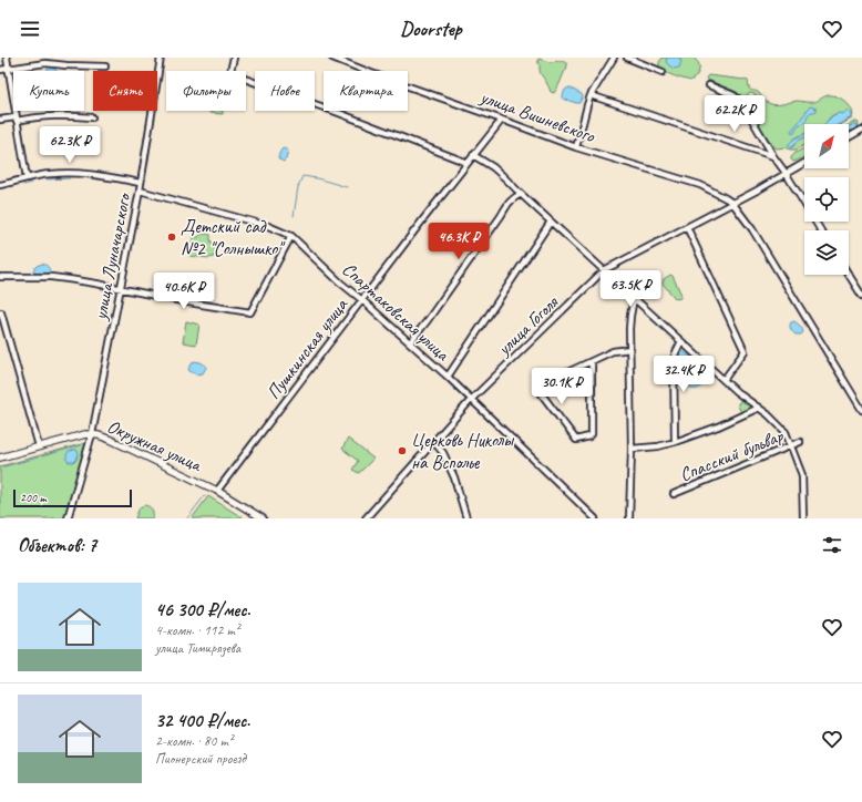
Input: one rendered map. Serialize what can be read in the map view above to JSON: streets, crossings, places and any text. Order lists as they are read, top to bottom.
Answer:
{
  "streets": {
    "main road": ["Окружная улица"],
    "street": [
      "улица Вишневского",
      "улица Луначарского",
      "Спартаковская улица",
      "улица Гоголя",
      "Пушкинская улица",
      "Спасский бульвар"
    ]
  },
  "crossings": [
    ["улица Вишневского", "улица Гоголя"],
    ["улица Вишневского", "Пушкинская улица"],
    ["улица Луначарского", "Спартаковская улица"],
    ["улица Луначарского", "Окружная улица"],
    ["Спартаковская улица", "улица Гоголя"],
    ["Спартаковская улица", "Пушкинская улица"],
    ["Пушкинская улица", "Окружная улица"]
  ],
  "places": ["Детский сад №2 \"Солнышко\"", "Церковь Николы на Всполье"],
  "scale_bar": "200 m",
  "north": "top right",
  "page": {
    "header": "Doorstep",
    "chip": [
      "Купить",
      "Снять",
      "Фильтры",
      "Новое",
      "Квартира"
    ],
    "price": [
      "62.2K ₽",
      "62.3K ₽",
      "46.3K ₽",
      "63.5K ₽",
      "40.6K ₽",
      "32.4K ₽",
      "30.1K ₽"
    ],
    "scale": "200 m",
    "heading": "Объектов: 7",
    "list": [
      {
        "name": "46 300 ₽/мес.",
        "note": "4-комн. · 112 m² · улица Тимирязева"
      },
      {
        "name": "32 400 ₽/мес.",
        "note": "2-комн. · 80 m² · Пионерский проезд"
      }
    ]
  }
}
